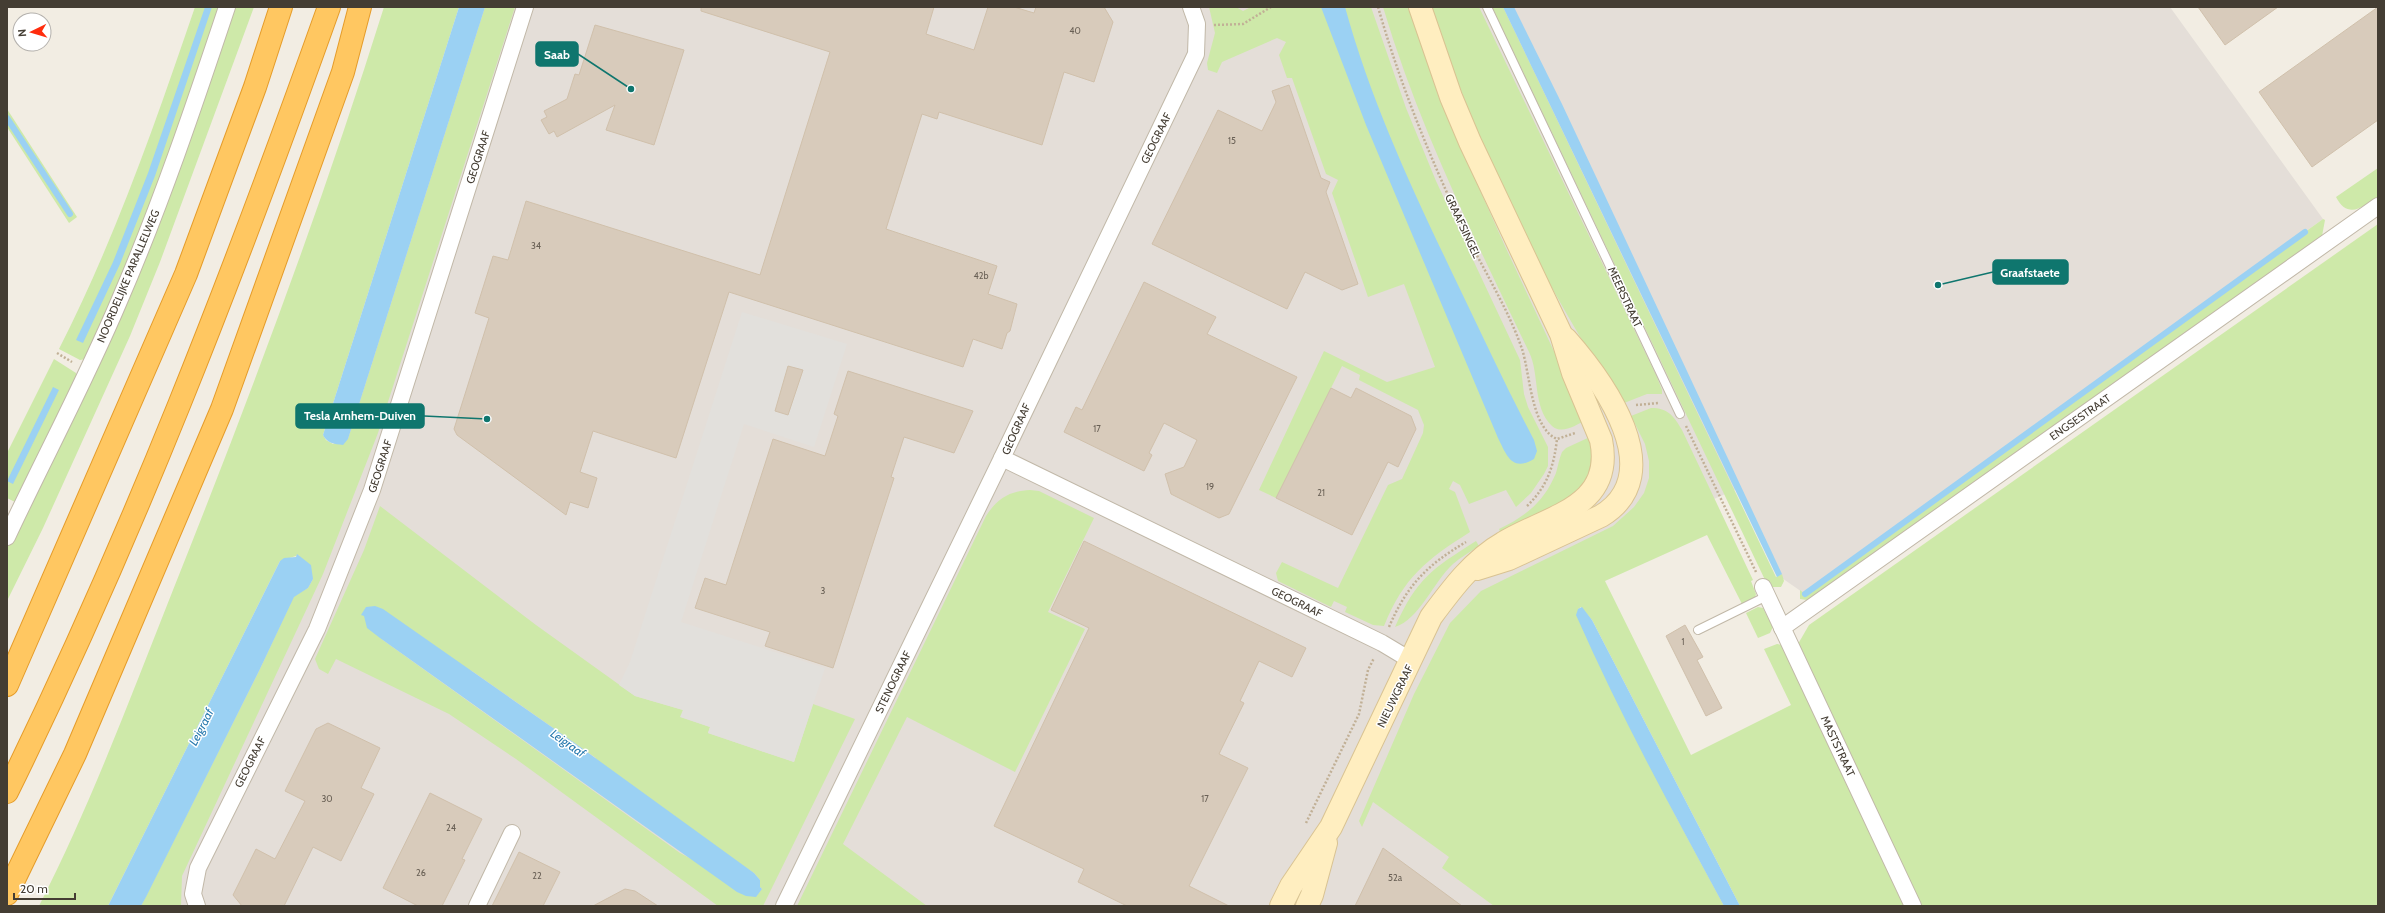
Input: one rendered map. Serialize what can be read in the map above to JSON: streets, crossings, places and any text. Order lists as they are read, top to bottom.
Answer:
{
  "streets": {
    "street": [
      "GEOGRAAF",
      "NOORDELIJKE PARALLELWEG",
      "ENGSESTRAAT",
      "STENOGRAAF",
      "NIEUWGRAAF",
      "MASTSTRAAT"
    ],
    "lane": ["MEERSTRAAT"],
    "path": ["GRAAFSINGEL"]
  },
  "crossings": [
    ["GEOGRAAF", "STENOGRAAF"],
    ["GEOGRAAF", "NIEUWGRAAF"],
    ["ENGSESTRAAT", "MASTSTRAAT"]
  ],
  "water": ["Leigraaf"],
  "places": ["Saab", "Graafstaete", "Tesla Arnhem-Duiven"],
  "house_numbers": [
    "40",
    "15",
    "34",
    "42b",
    "17",
    "19",
    "21",
    "3",
    "1",
    "30",
    "17",
    "24",
    "26",
    "22",
    "52a"
  ],
  "scale_bar": "20 m",
  "north": "left"
}
